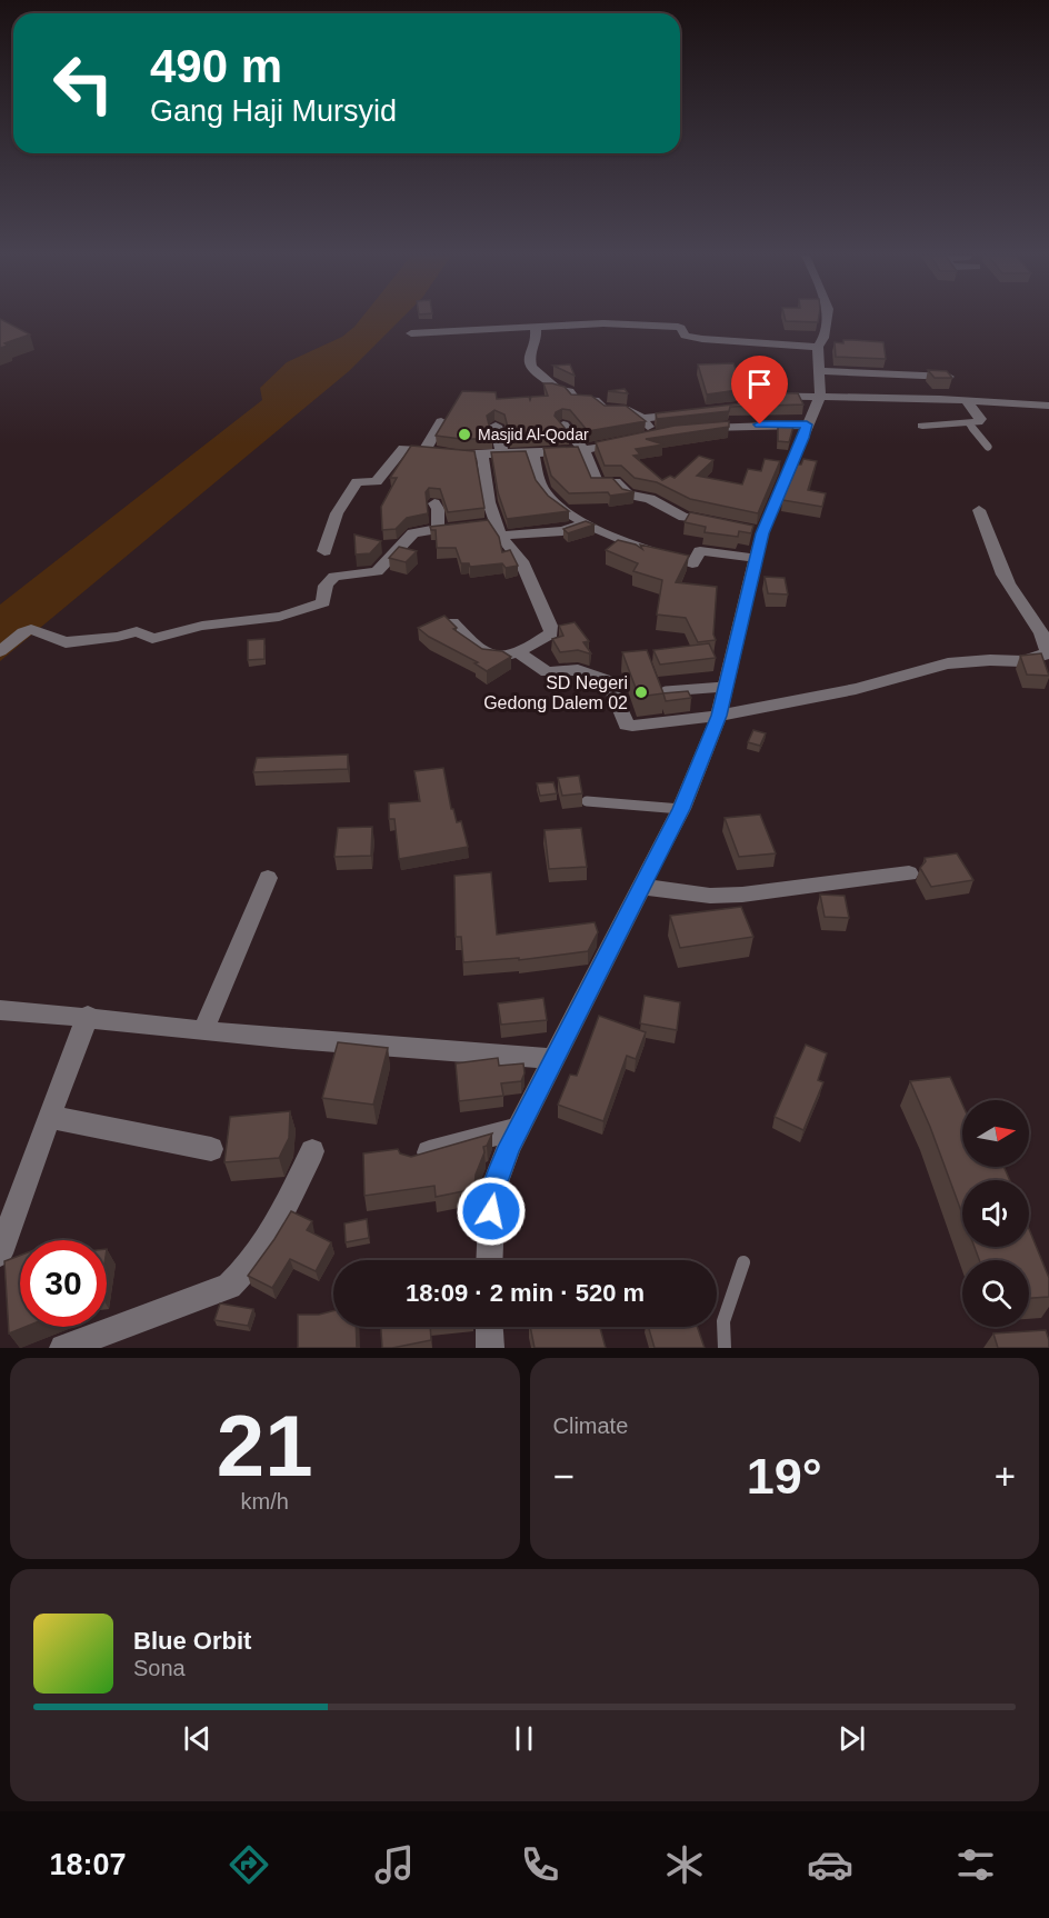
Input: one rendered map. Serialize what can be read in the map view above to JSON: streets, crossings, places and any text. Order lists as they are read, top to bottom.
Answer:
{
  "places": ["Masjid Al-Qodar", "SD Negeri Gedong Dalem 02"],
  "north": "right",
  "page": {
    "turn": ["490 m", "Gang Haji Mursyid"],
    "limit": "30",
    "trip": "18:09 · 2 min · 520 m",
    "tile": [
      ["21", "km/h"],
      "Climate"
    ],
    "heat": ["−", "19°", "+"],
    "song": ["Blue Orbit", "Sona"],
    "tabs": "18:07"
  }
}
